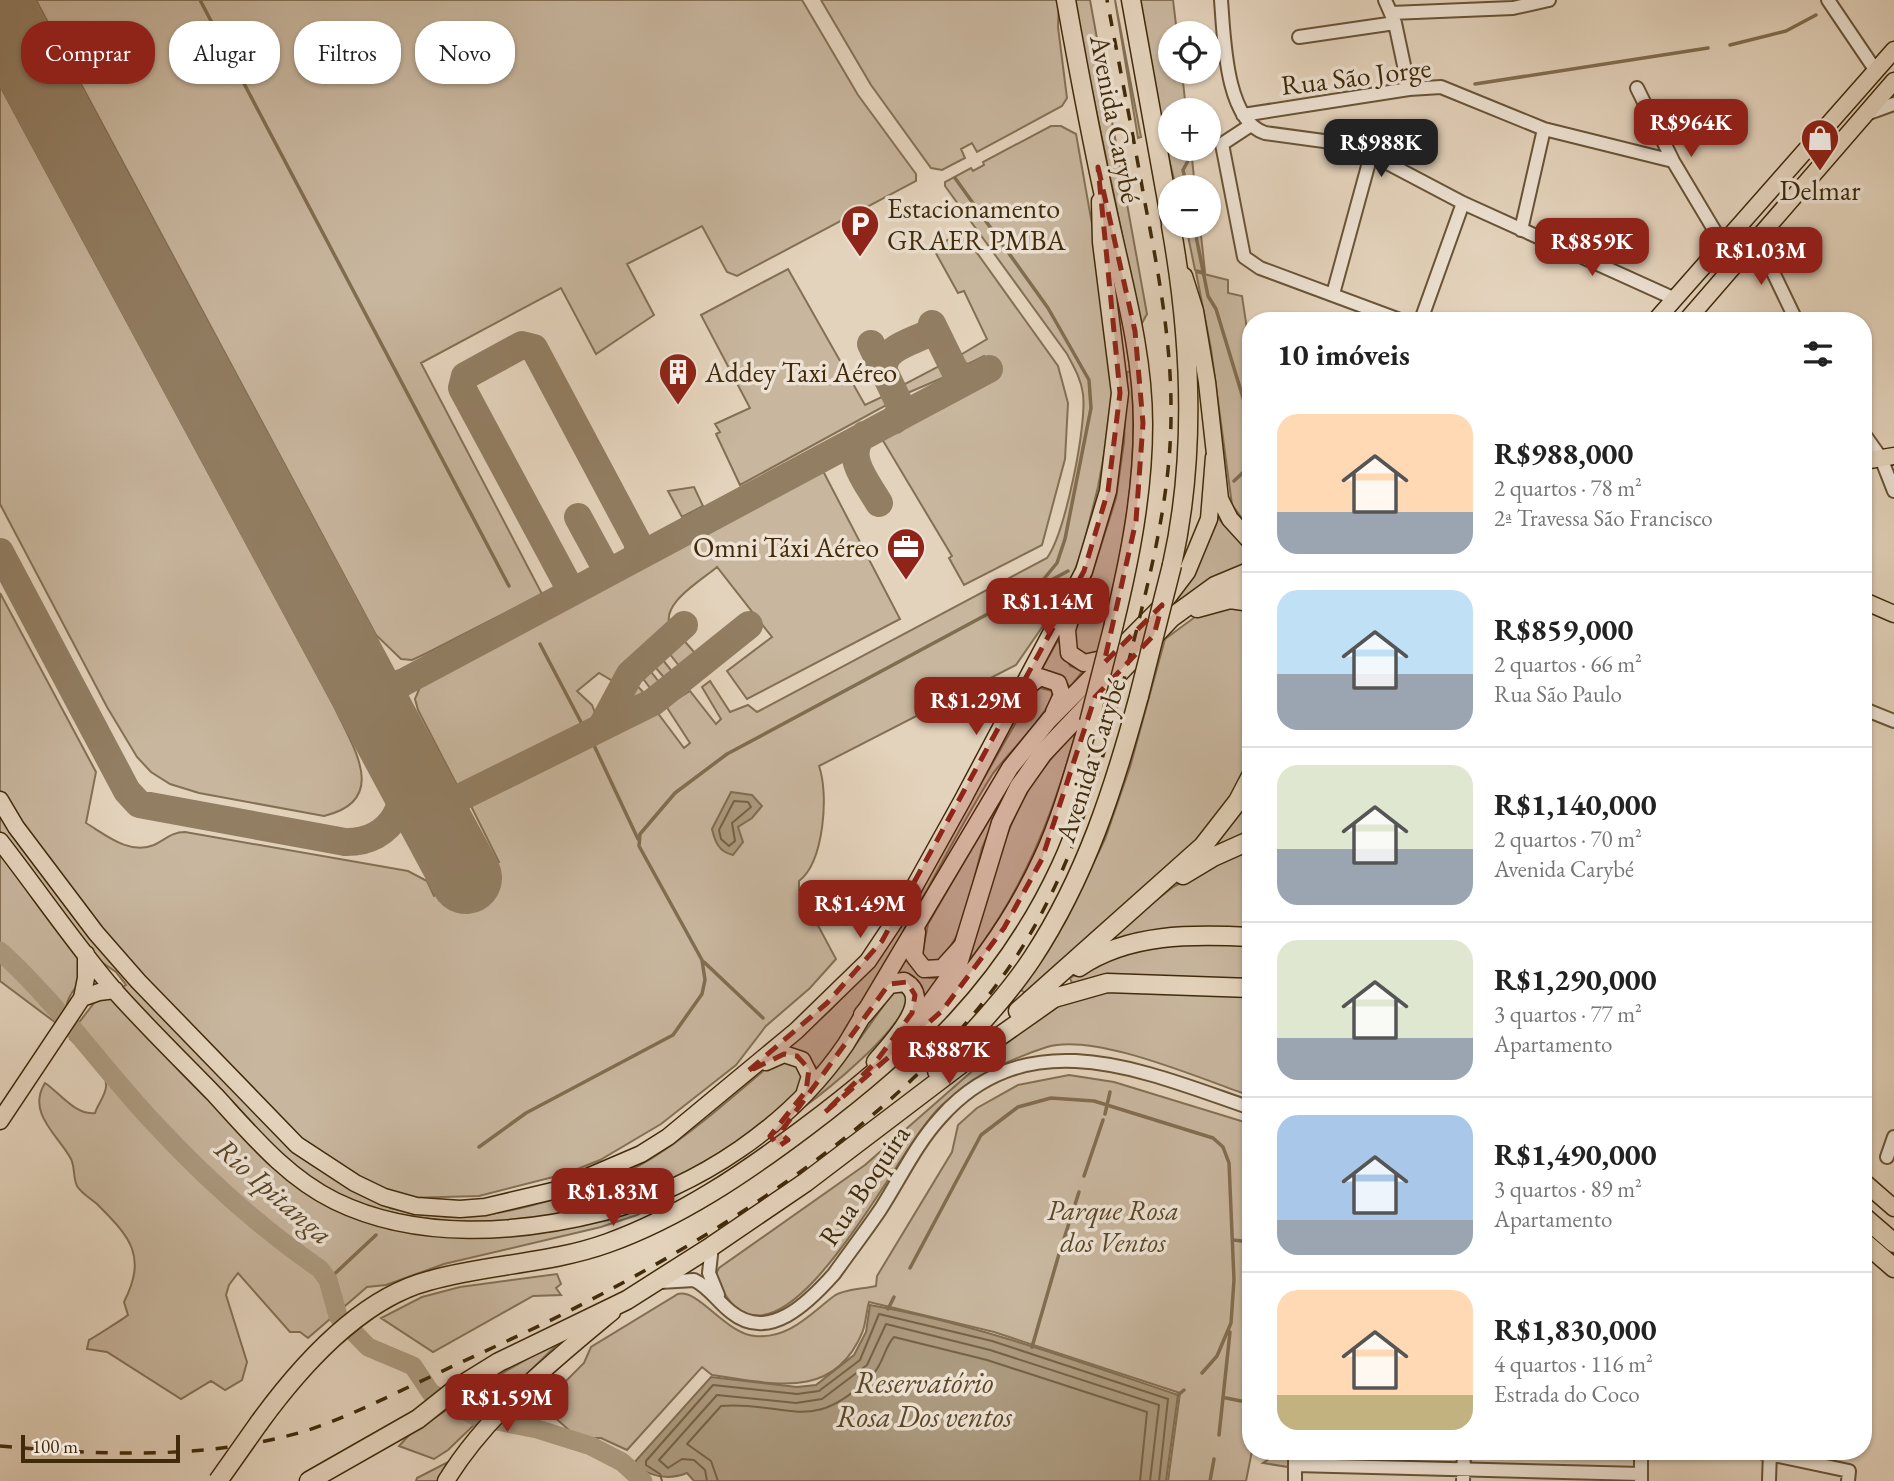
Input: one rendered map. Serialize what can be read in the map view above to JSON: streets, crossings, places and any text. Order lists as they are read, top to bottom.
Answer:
{
  "streets": {
    "highway": ["Avenida Carybé"],
    "street": ["Rua São Jorge", "Rua Boquira"]
  },
  "water": ["Rio Ipitanga", "Reservatório Rosa Dos ventos"],
  "parks": ["Parque Rosa dos Ventos"],
  "places": {
    "shop": ["Delmar"],
    "parking": ["Estacionamento GRAER PMBA"],
    "building": ["Addey Taxi Aéreo"],
    "office": ["Omni Táxi Aéreo"]
  },
  "scale_bar": "100 m",
  "page": {
    "map_buttons": ["+", "−"],
    "chip": [
      "Comprar",
      "Alugar",
      "Filtros",
      "Novo"
    ],
    "price": [
      "R$964K",
      "R$988K",
      "R$859K",
      "R$1.03M",
      "R$1.14M",
      "R$1.29M",
      "R$1.49M",
      "R$887K",
      "R$1.83M",
      "R$1.59M"
    ],
    "heading": "10 imóveis",
    "list": [
      {
        "name": "R$988,000",
        "note": "2 quartos · 78 m² · 2ª Travessa São Francisco"
      },
      {
        "name": "R$859,000",
        "note": "2 quartos · 66 m² · Rua São Paulo"
      },
      {
        "name": "R$1,140,000",
        "note": "2 quartos · 70 m² · Avenida Carybé"
      },
      {
        "name": "R$1,290,000",
        "note": "3 quartos · 77 m² · Apartamento"
      },
      {
        "name": "R$1,490,000",
        "note": "3 quartos · 89 m² · Apartamento"
      },
      {
        "name": "R$1,830,000",
        "note": "4 quartos · 116 m² · Estrada do Coco"
      }
    ],
    "scale": "100 m"
  }
}
